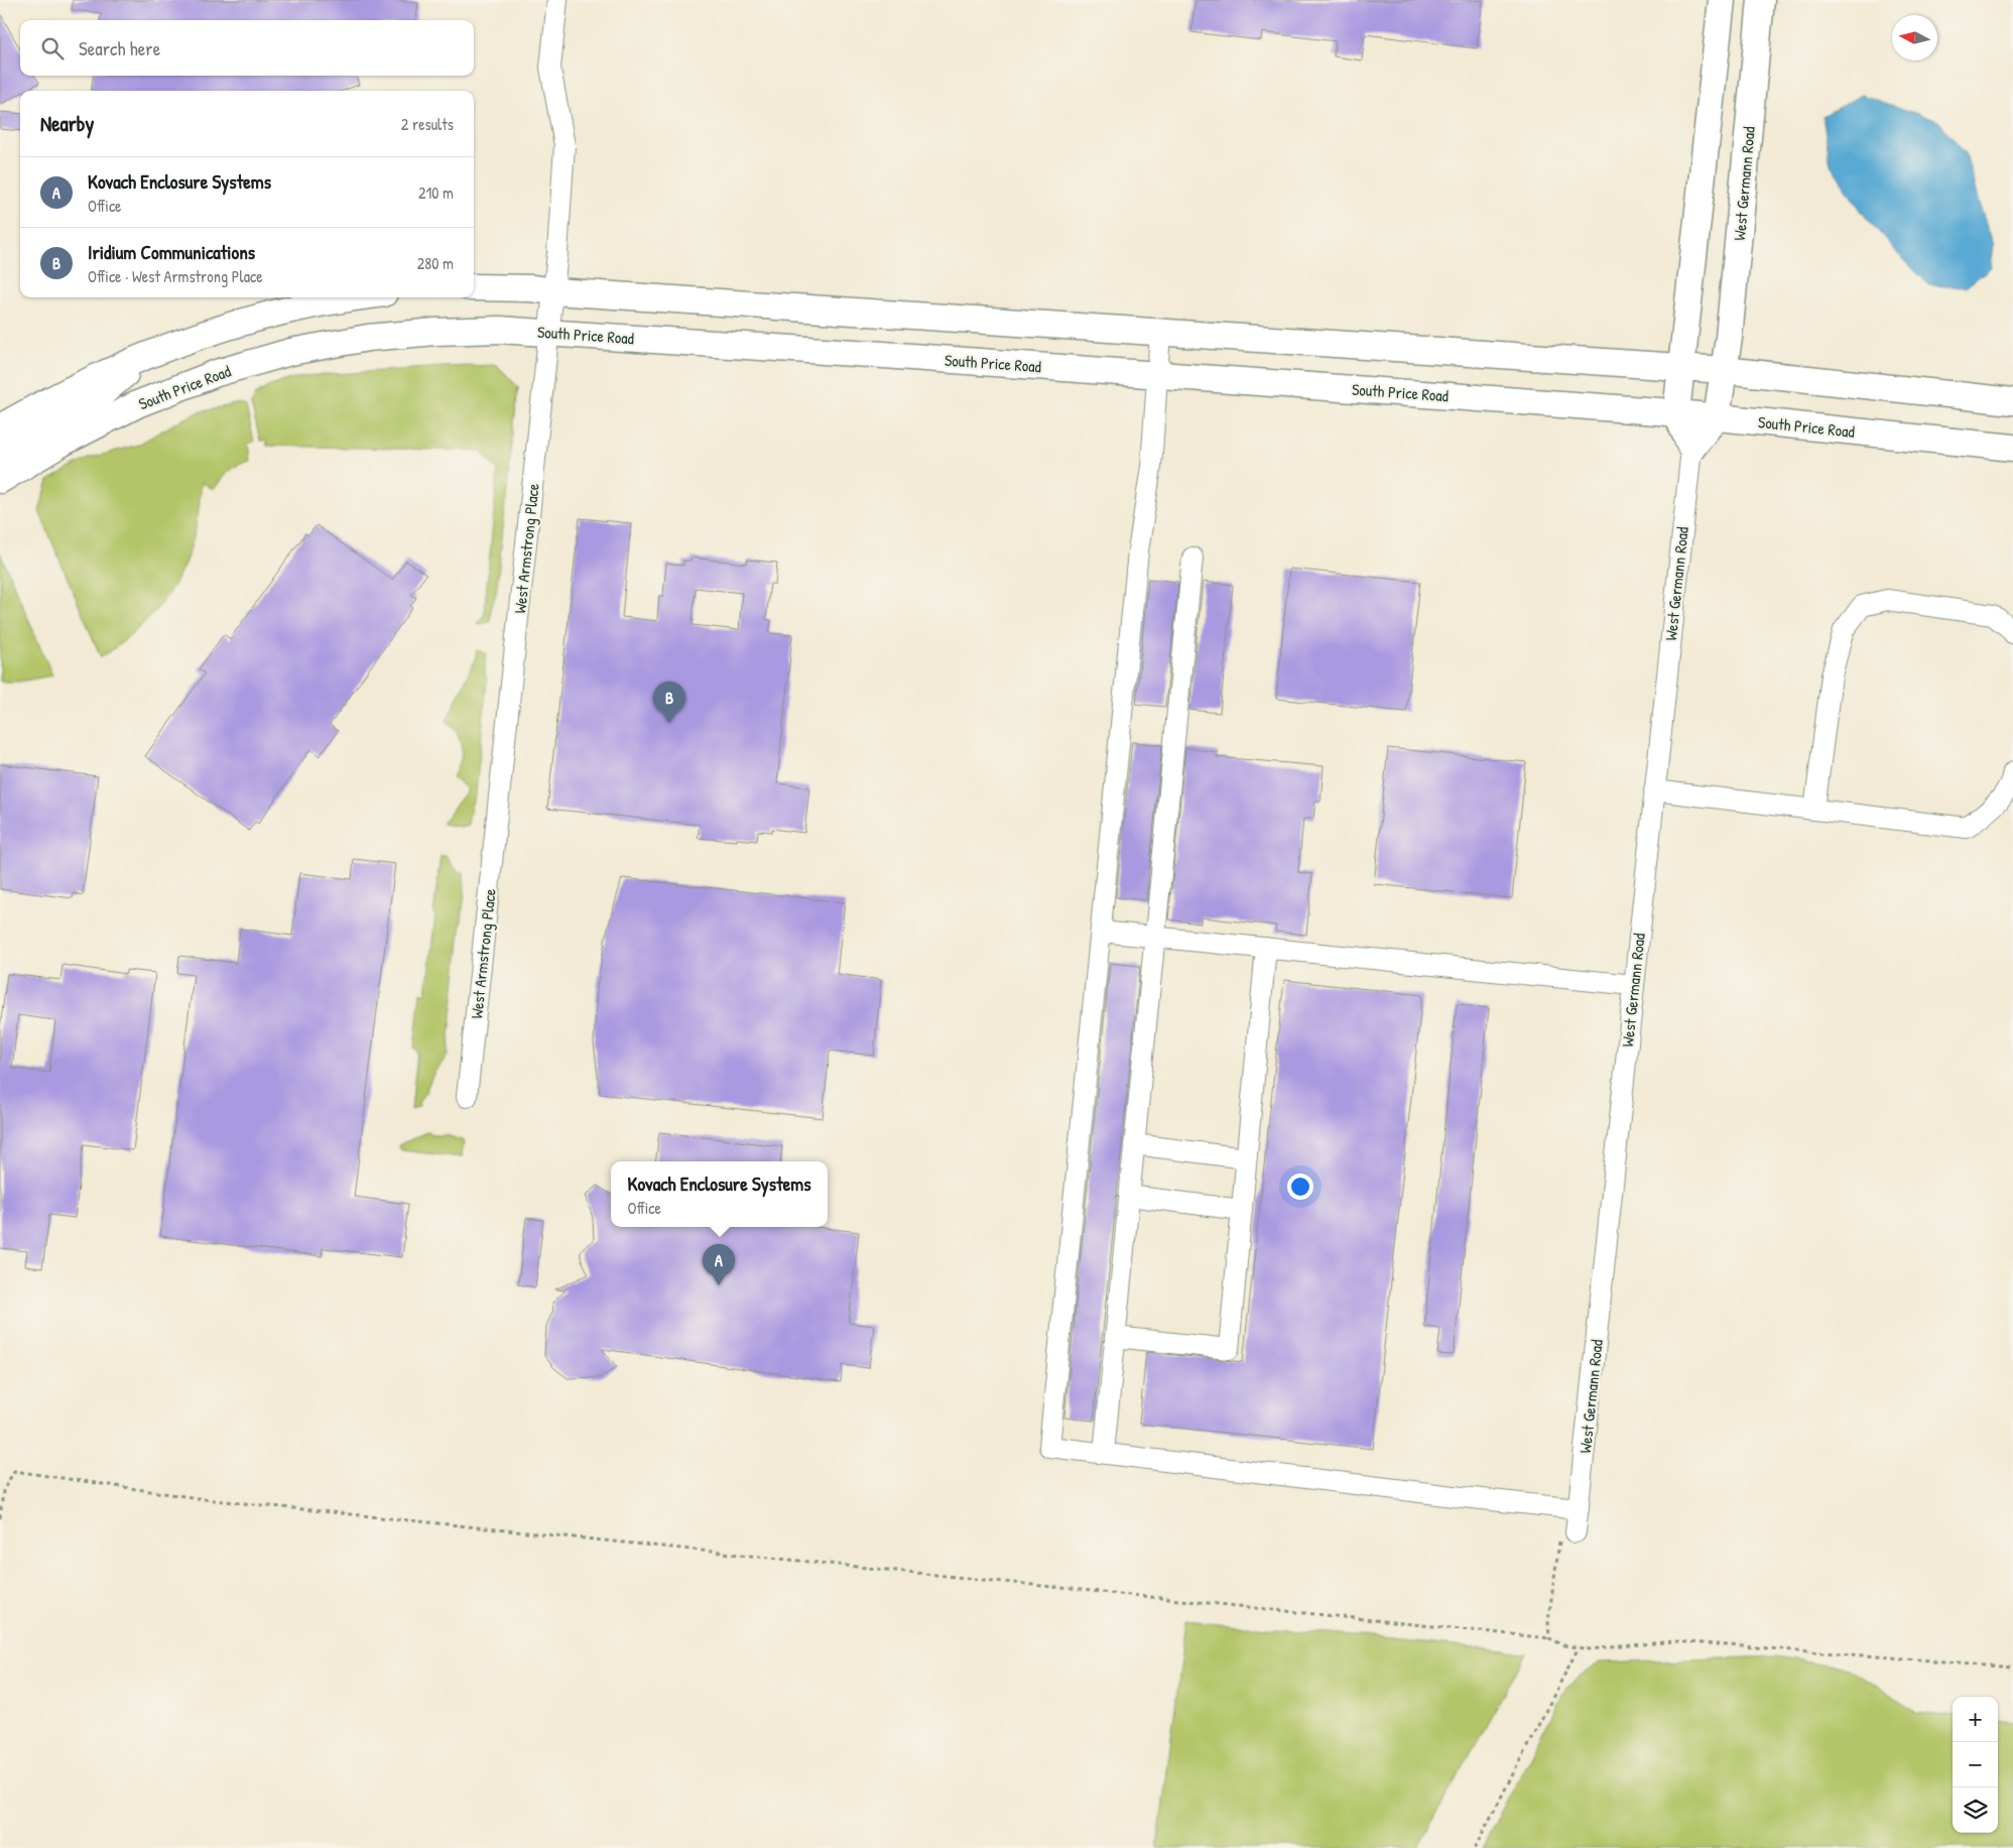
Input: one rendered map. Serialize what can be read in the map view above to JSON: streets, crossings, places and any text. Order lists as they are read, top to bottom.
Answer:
{
  "streets": {
    "main road": ["West Germann Road", "South Price Road"],
    "street": ["West Armstrong Place"]
  },
  "crossings": [
    ["West Germann Road", "South Price Road"],
    ["South Price Road", "West Armstrong Place"]
  ],
  "north": "left",
  "page": {
    "search": "Search here",
    "heading": ["Nearby", "2 results"],
    "list": [
      {
        "mark": "A",
        "name": "Kovach Enclosure Systems",
        "note": "Office",
        "value": "210 m"
      },
      {
        "mark": "B",
        "name": "Iridium Communications",
        "note": "Office · West Armstrong Place",
        "value": "280 m"
      }
    ],
    "pins": ["B", "A"],
    "popup": ["Kovach Enclosure Systems", "Office"],
    "map_buttons": ["+", "−"]
  }
}
